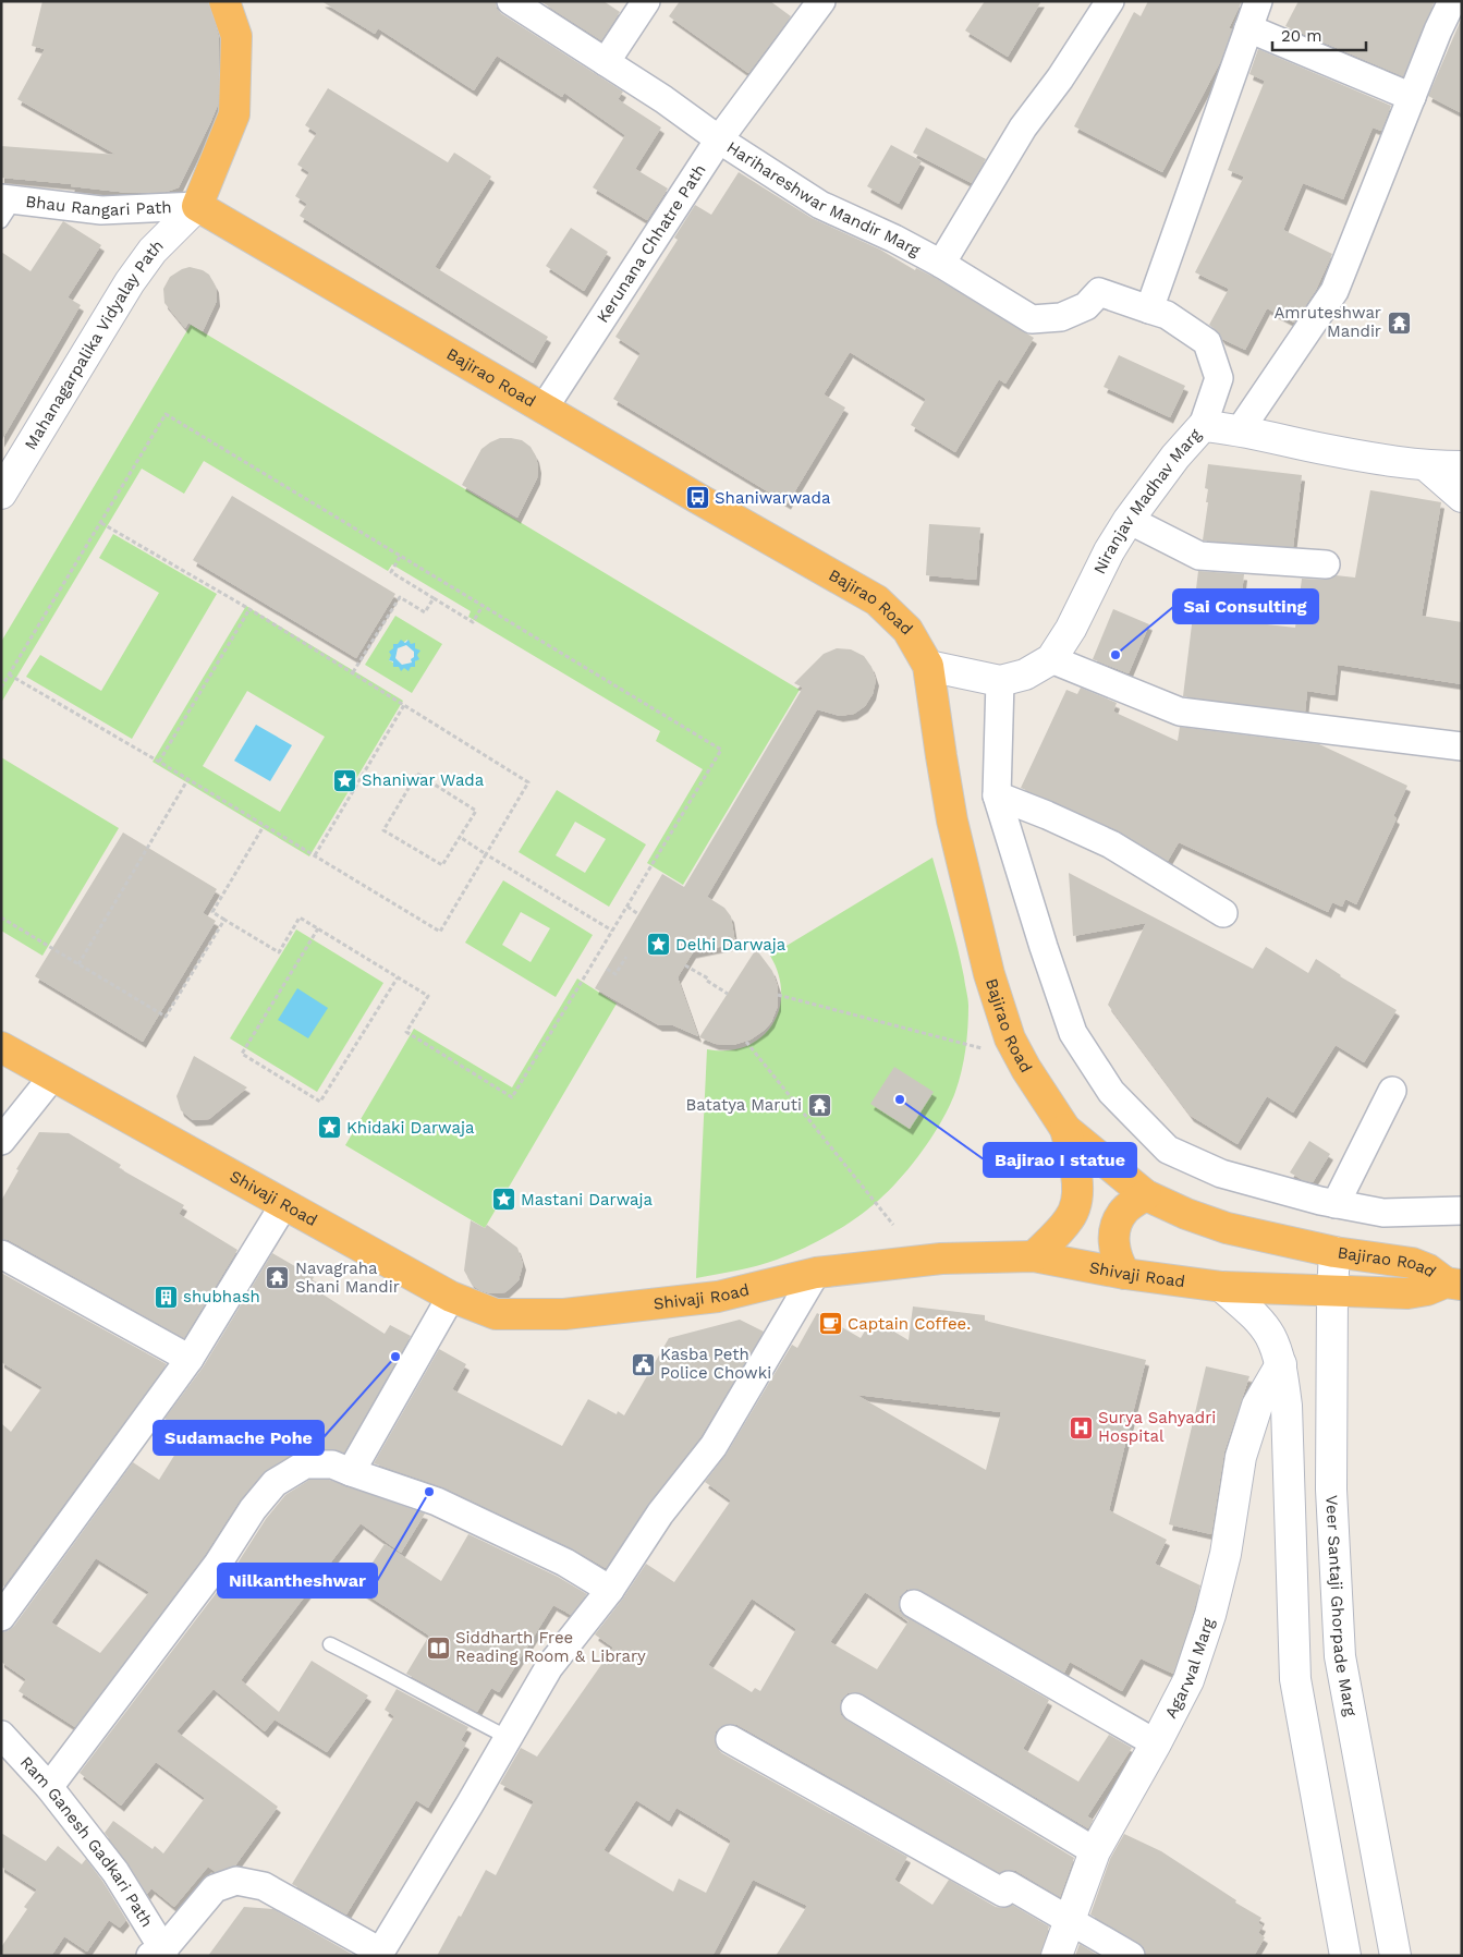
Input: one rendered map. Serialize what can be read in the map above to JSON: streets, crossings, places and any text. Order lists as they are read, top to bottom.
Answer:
{
  "streets": {
    "highway": ["Bajirao Road", "Shivaji Road"],
    "street": [
      "Harihareshwar Mandir Marg",
      "Bhau Rangari Path",
      "Kerunana Chhatre Path",
      "Mahanagarpalika Vidyalay Path",
      "Niranjav Madhav Marg",
      "Veer Santaji Ghorpade Marg",
      "Agarwal Marg",
      "Ram Ganesh Gadkari Path"
    ]
  },
  "crossings": [
    ["Harihareshwar Mandir Marg", "Kerunana Chhatre Path"],
    ["Harihareshwar Mandir Marg", "Niranjav Madhav Marg"],
    ["Bhau Rangari Path", "Mahanagarpalika Vidyalay Path"],
    ["Bhau Rangari Path", "Bajirao Road"],
    ["Kerunana Chhatre Path", "Bajirao Road"],
    ["Mahanagarpalika Vidyalay Path", "Bajirao Road"],
    ["Bajirao Road", "Niranjav Madhav Marg"],
    ["Bajirao Road", "Shivaji Road"],
    ["Bajirao Road", "Veer Santaji Ghorpade Marg"],
    ["Shivaji Road", "Veer Santaji Ghorpade Marg"]
  ],
  "places": {
    "temple": ["Amruteshwar Mandir", "Batatya Maruti", "Navagraha Shani Mandir"],
    "bus stop": ["Shaniwarwada"],
    "other": [
      "Sai Consulting",
      "Bajirao I statue",
      "Sudamache Pohe",
      "Nilkantheshwar"
    ],
    "place": [
      "Shaniwar Wada",
      "Delhi Darwaja",
      "Khidaki Darwaja",
      "Mastani Darwaja"
    ],
    "building": ["shubhash"],
    "cafe": ["Captain Coffee."],
    "public building": ["Kasba Peth Police Chowki"],
    "hospital": ["Surya Sahyadri Hospital"],
    "library": ["Siddharth Free Reading Room & Library"]
  },
  "scale_bar": "20 m"
}
